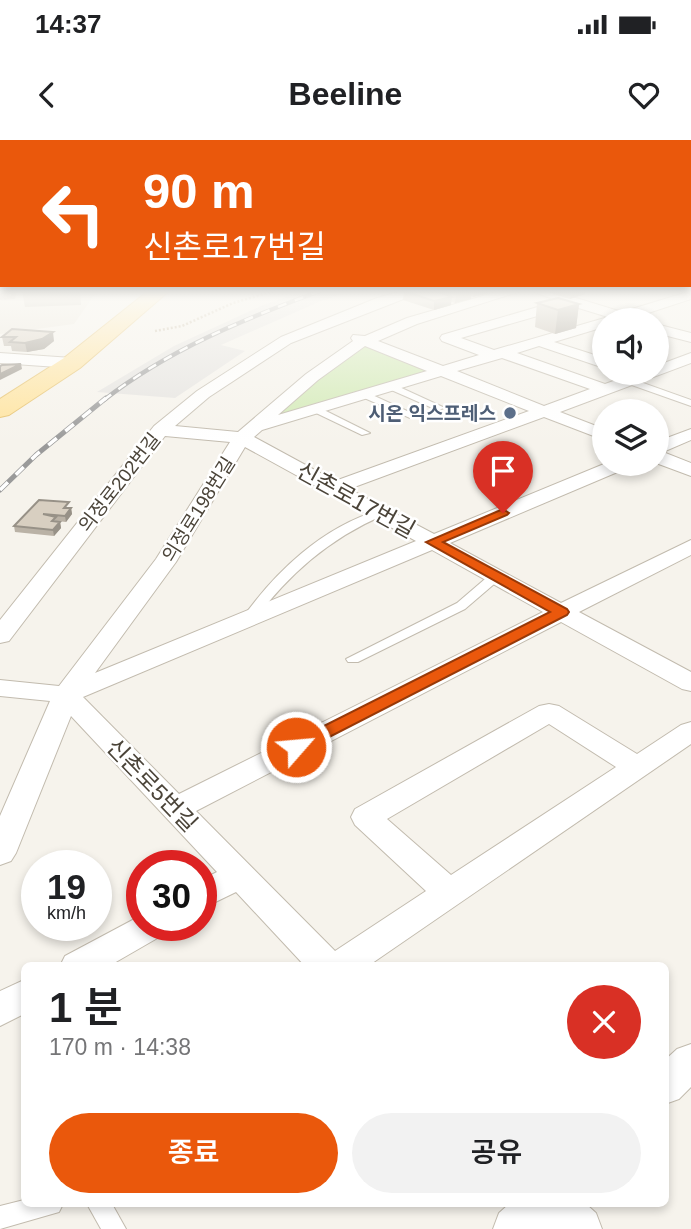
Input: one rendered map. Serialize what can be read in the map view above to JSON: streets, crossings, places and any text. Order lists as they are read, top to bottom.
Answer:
{
  "streets": {
    "street": [
      "의정로202번길",
      "신촌로17번길",
      "의정로198번길",
      "신촌로5번길"
    ]
  },
  "crossings": [
    ["의정로202번길", "신촌로17번길"],
    ["신촌로17번길", "의정로198번길"],
    ["의정로198번길", "신촌로5번길"]
  ],
  "places": ["시온 익스프레스"],
  "page": {
    "status": "14:37",
    "header": "Beeline",
    "turn": ["90 m", "신촌로17번길"],
    "speed": "19 km/h",
    "limit": "30",
    "heading": ["1 분", "170 m · 14:38"],
    "buttons": ["종료", "공유"]
  }
}
